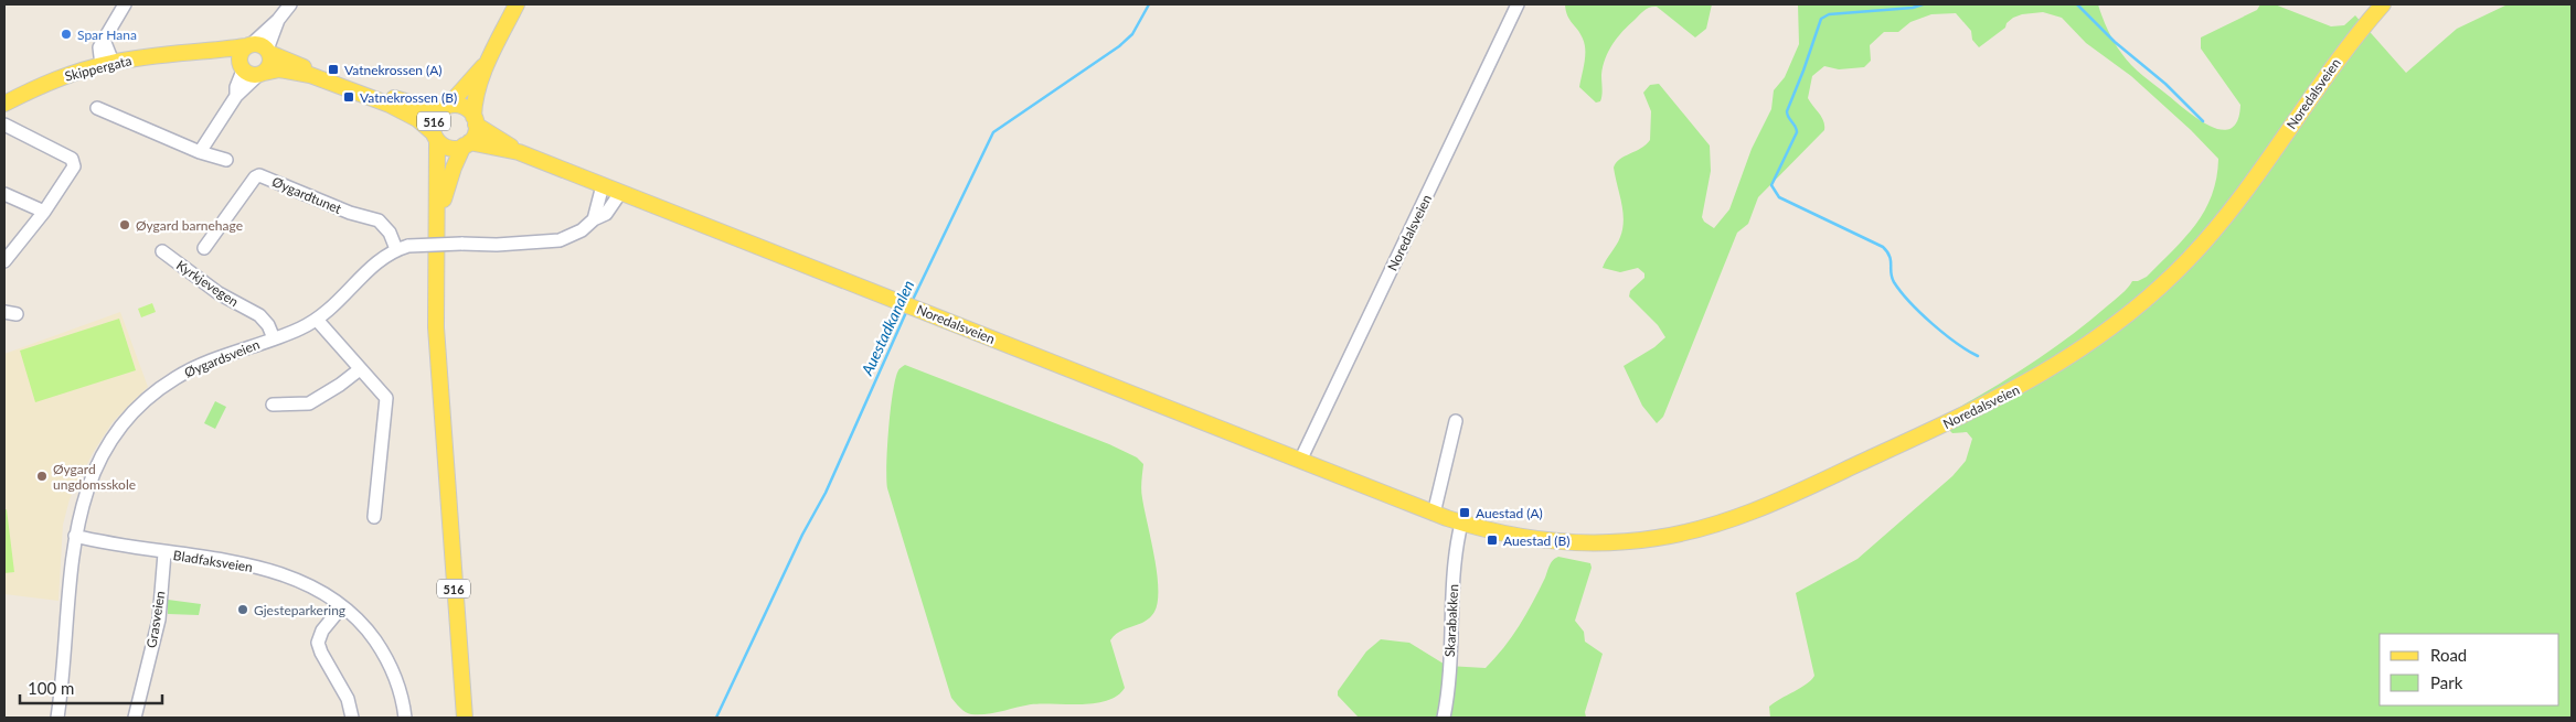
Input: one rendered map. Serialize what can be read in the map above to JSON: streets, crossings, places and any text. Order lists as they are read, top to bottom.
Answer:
{
  "streets": {
    "main road": ["Skippergata", "Noredalsveien", "516"],
    "street": [
      "Øygardtunet",
      "Kyrkjevegen",
      "Øygardsveien",
      "Bladfaksveien",
      "Grasveien",
      "Skarabakken"
    ]
  },
  "crossings": [
    ["Skippergata", "Noredalsveien"],
    ["Skippergata", "516"],
    ["Noredalsveien", "516"],
    ["Noredalsveien", "Skarabakken"],
    ["Øygardtunet", "Øygardsveien"],
    ["Kyrkjevegen", "Øygardsveien"],
    ["Øygardsveien", "Bladfaksveien"],
    ["Bladfaksveien", "Grasveien"]
  ],
  "water": ["Auestadkanalen"],
  "places": {
    "other": [
      "Spar Hana",
      "Øygard barnehage",
      "Øygard ungdomsskole",
      "Gjesteparkering"
    ],
    "transit": [
      "Vatnekrossen (A)",
      "Vatnekrossen (B)",
      "Auestad (A)",
      "Auestad (B)"
    ]
  },
  "legend": ["Road", "Park"],
  "scale_bar": "100 m"
}
